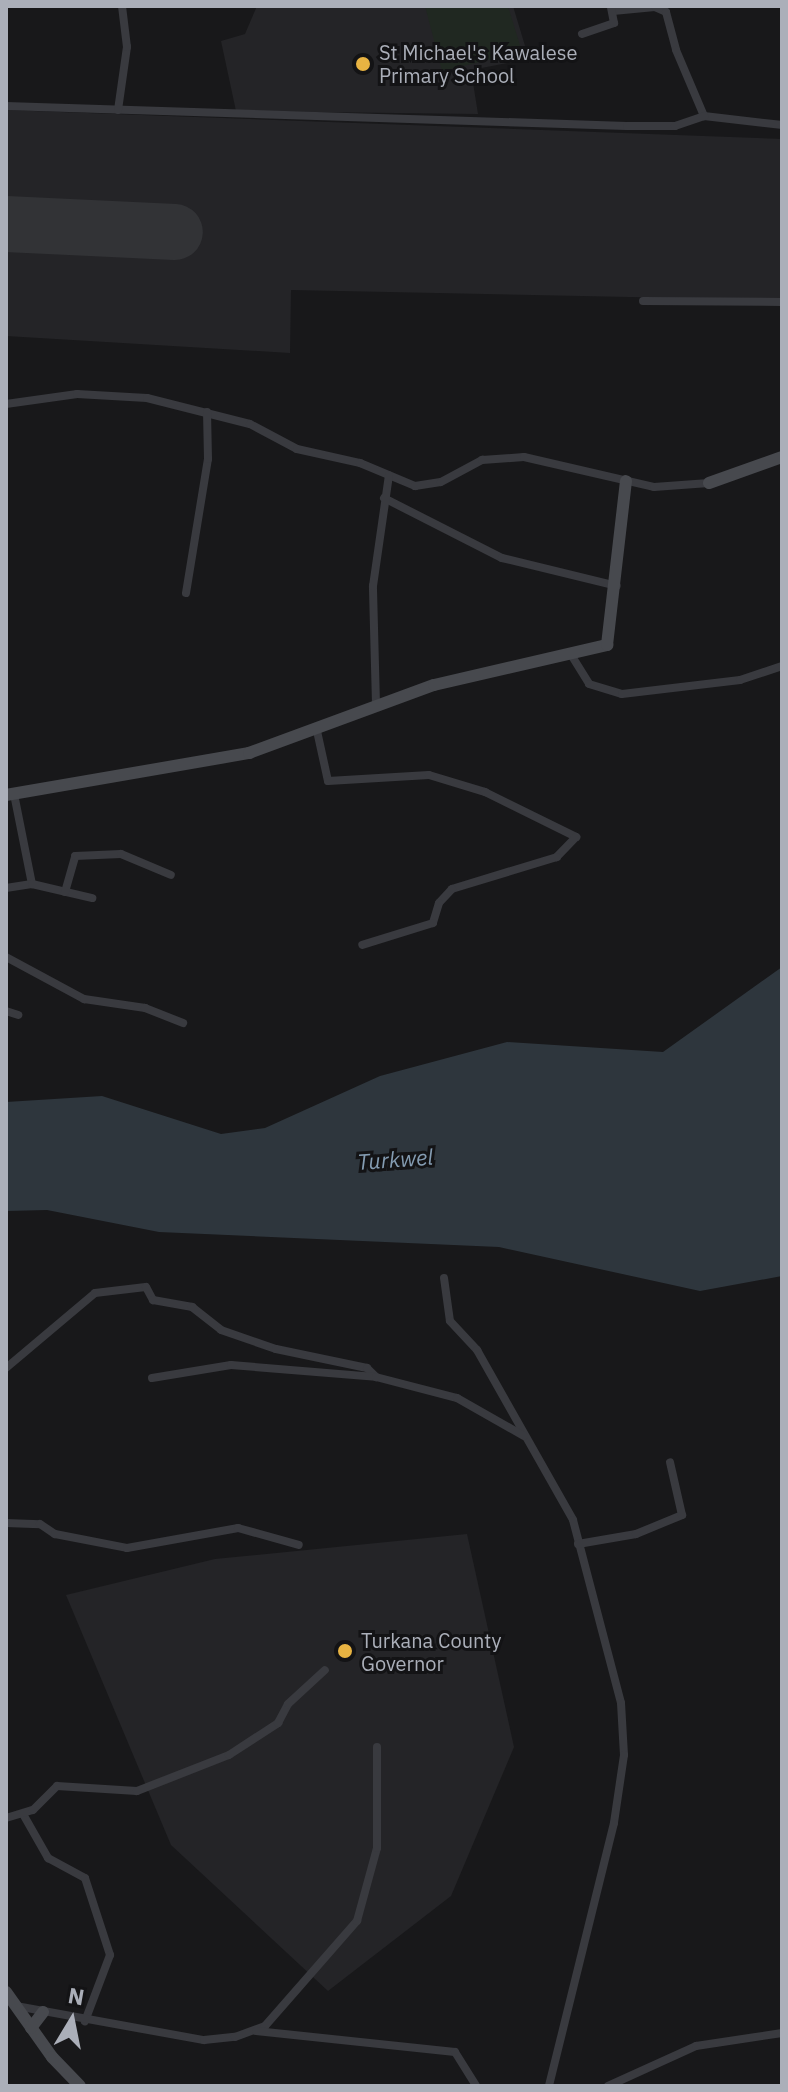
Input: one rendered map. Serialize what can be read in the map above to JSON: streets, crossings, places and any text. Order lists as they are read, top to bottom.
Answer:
{
  "water": ["Turkwel"],
  "places": ["St Michael's Kawalese Primary School", "Turkana County Governor"],
  "north": "top"
}
